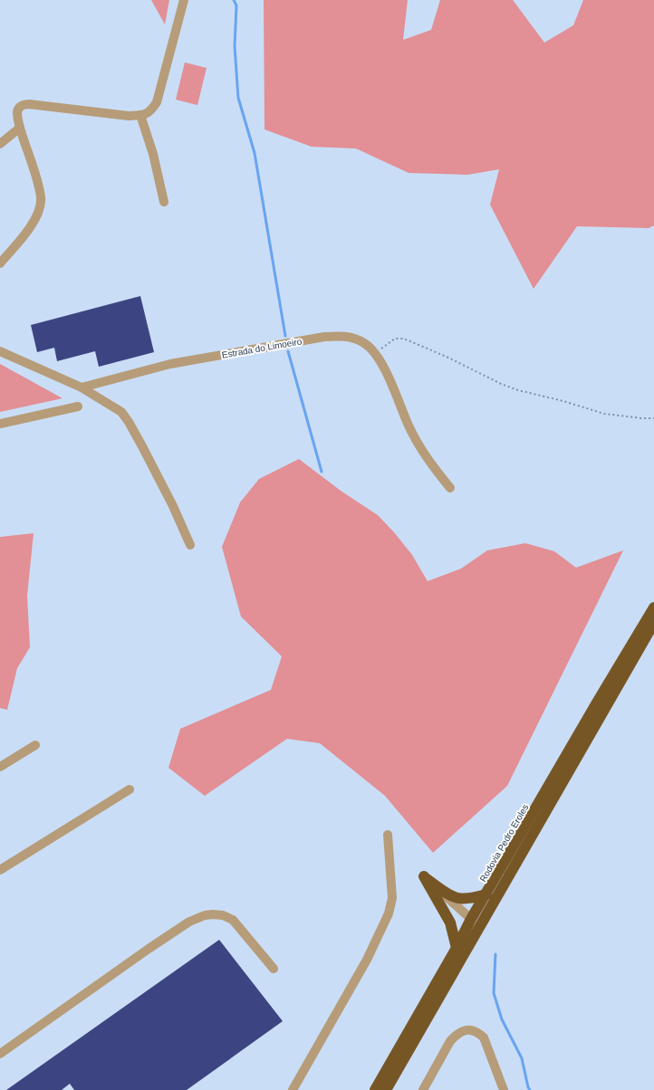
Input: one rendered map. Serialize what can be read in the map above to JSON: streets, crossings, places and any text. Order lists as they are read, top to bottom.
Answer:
{
  "streets": {
    "highway": ["Rodovia Pedro Eroles"],
    "street": ["Estrada do Limoeiro"]
  }
}
